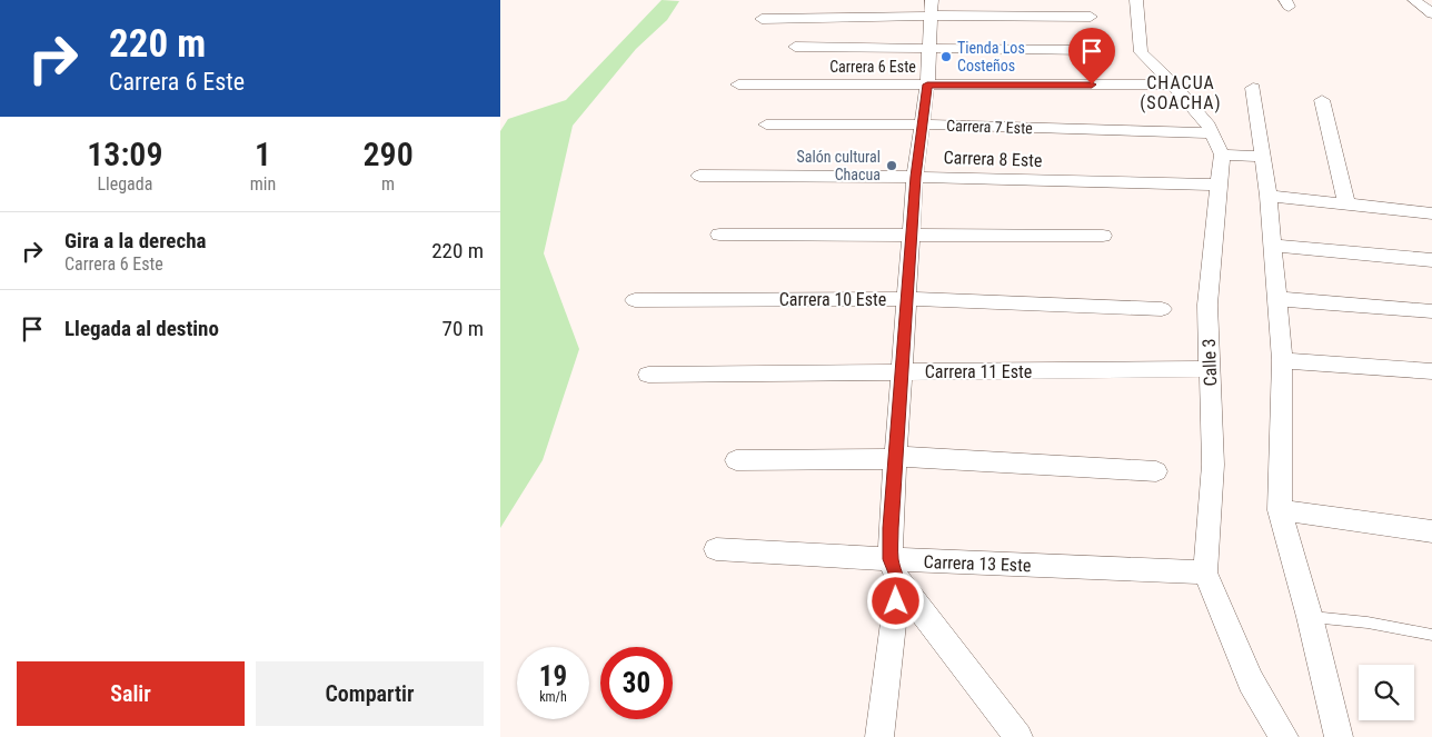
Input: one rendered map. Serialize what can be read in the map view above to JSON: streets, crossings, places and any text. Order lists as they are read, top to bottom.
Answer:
{
  "streets": {
    "street": [
      "Carrera 6 Este",
      "Carrera 7 Este",
      "Carrera 8 Este",
      "Carrera 10 Este",
      "Calle 3",
      "Carrera 11 Este",
      "Carrera 13 Este"
    ]
  },
  "crossings": [
    ["Carrera 8 Este", "Calle 3"],
    ["Calle 3", "Carrera 11 Este"],
    ["Calle 3", "Carrera 13 Este"]
  ],
  "districts": ["CHACUA (SOACHA)"],
  "places": ["Tienda Los Costeños", "Salón cultural Chacua"],
  "page": {
    "turn": ["220 m", "Carrera 6 Este"],
    "eta": [
      "13:09",
      "Llegada",
      "1",
      "min",
      "290",
      "m"
    ],
    "list": [
      {
        "name": "Gira a la derecha",
        "note": "Carrera 6 Este",
        "value": "220 m"
      },
      {
        "name": "Llegada al destino",
        "value": "70 m"
      }
    ],
    "speed": "19 km/h",
    "limit": "30",
    "buttons": ["Salir", "Compartir"]
  }
}
